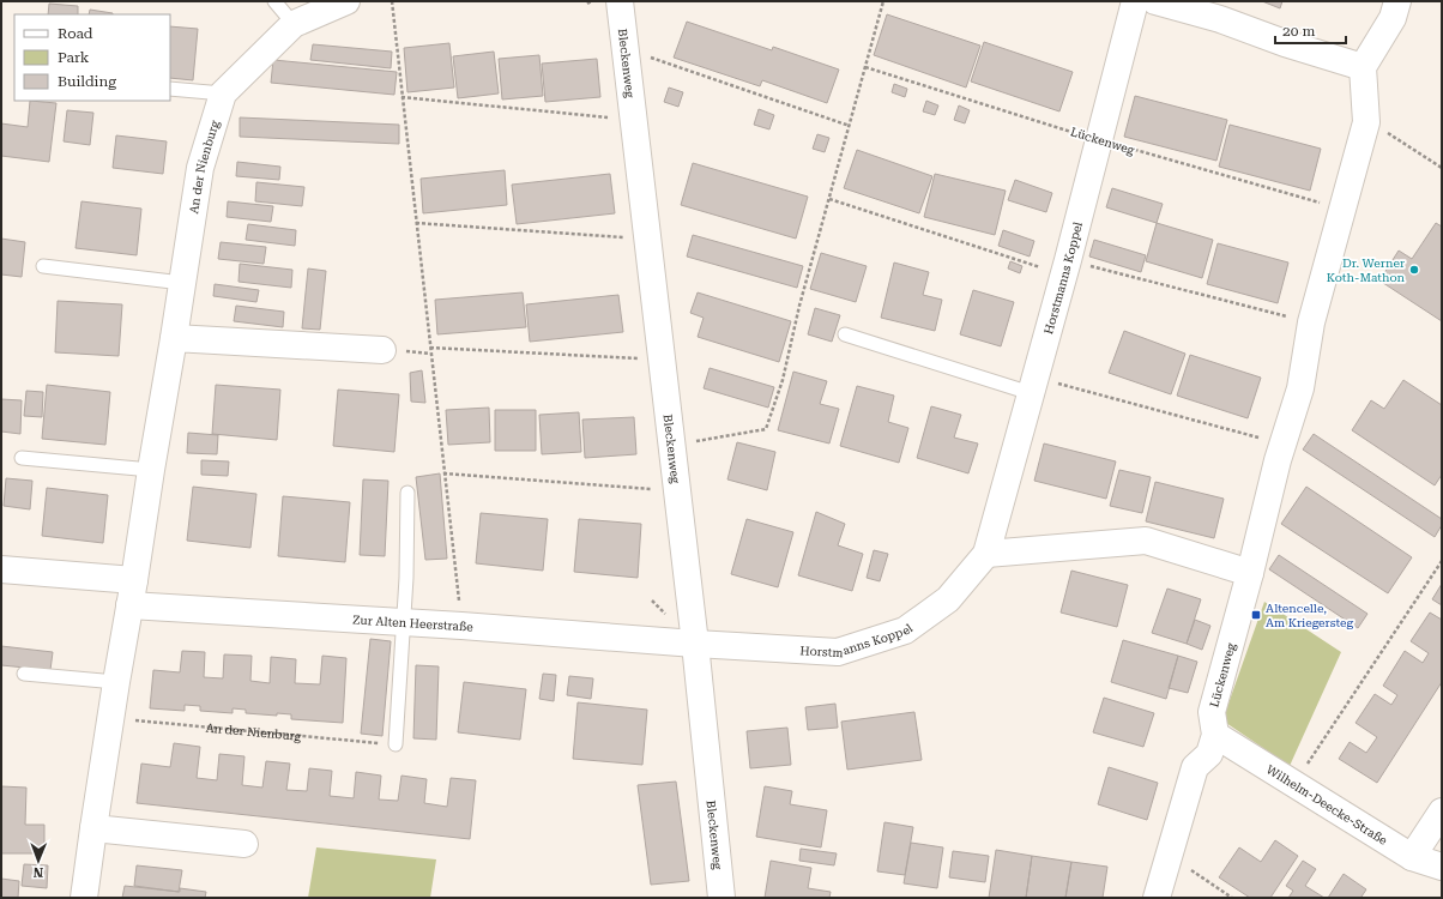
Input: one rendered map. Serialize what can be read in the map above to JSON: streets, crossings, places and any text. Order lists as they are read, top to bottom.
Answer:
{
  "streets": {
    "street": [
      "Bleckenweg",
      "Lückenweg",
      "An der Nienburg",
      "Horstmanns Koppel",
      "Zur Alten Heerstraße",
      "Wilhelm-Deecke-Straße"
    ]
  },
  "crossings": [
    ["Bleckenweg", "Horstmanns Koppel"],
    ["Bleckenweg", "Zur Alten Heerstraße"],
    ["Lückenweg", "Horstmanns Koppel"],
    ["Lückenweg", "Wilhelm-Deecke-Straße"],
    ["An der Nienburg", "Zur Alten Heerstraße"],
    ["Horstmanns Koppel", "Zur Alten Heerstraße"]
  ],
  "places": {
    "other": ["Dr. Werner Koth-Mathon"],
    "transit": ["Altencelle, Am Kriegersteg"]
  },
  "legend": ["Road", "Park", "Building"],
  "scale_bar": "20 m",
  "north": "bottom"
}
